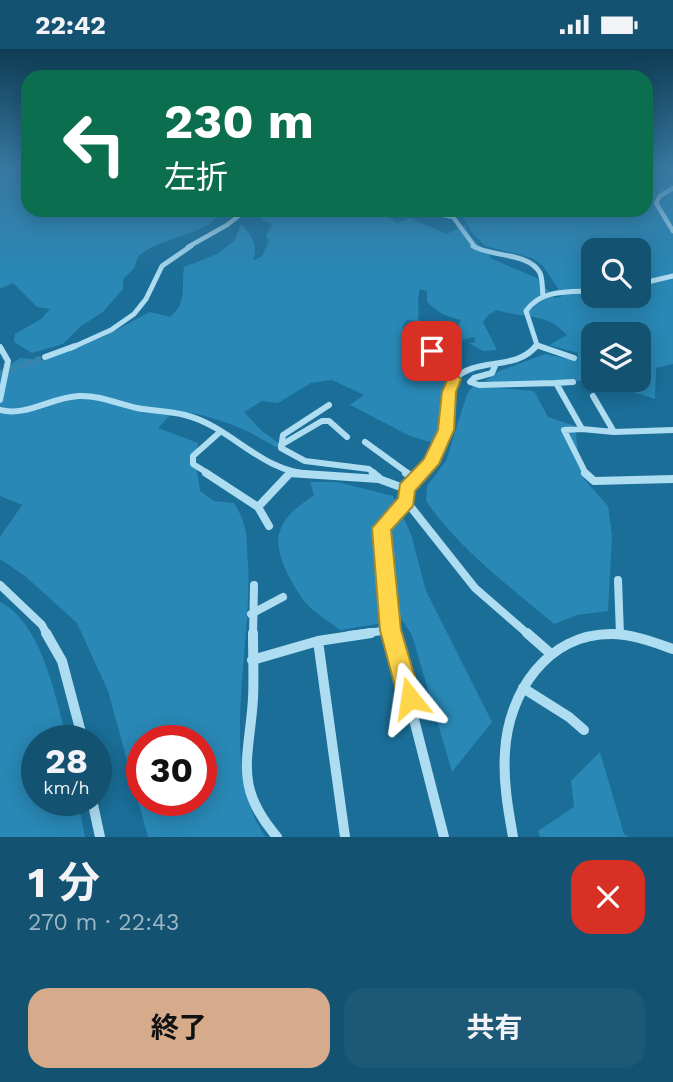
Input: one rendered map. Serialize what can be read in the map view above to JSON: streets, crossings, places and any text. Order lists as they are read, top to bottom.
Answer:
{
  "page": {
    "status": "22:42",
    "turn": ["230 m", "左折"],
    "speed": "28 km/h",
    "limit": "30",
    "heading": ["1 分", "270 m · 22:43"],
    "buttons": ["終了", "共有"]
  }
}
